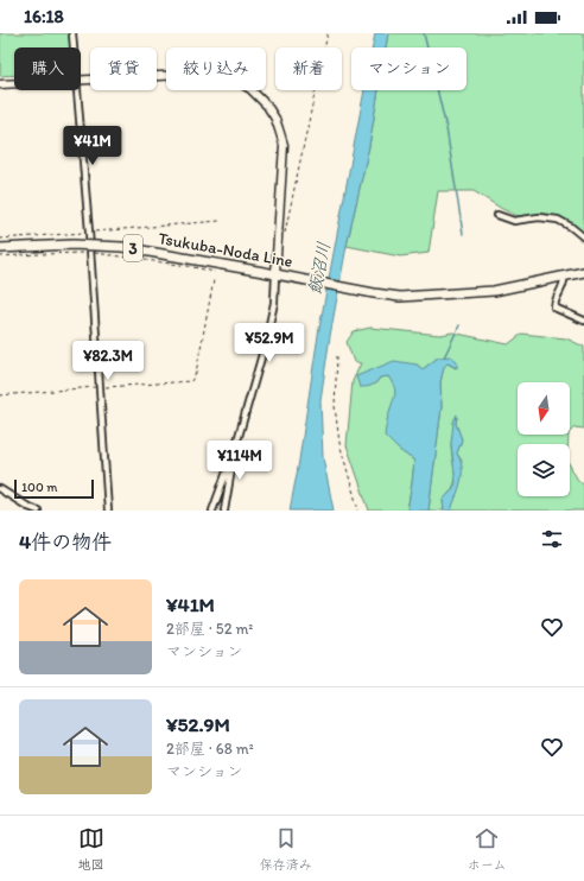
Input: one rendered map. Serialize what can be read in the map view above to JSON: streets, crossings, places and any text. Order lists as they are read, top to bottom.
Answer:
{
  "streets": {
    "main road": ["3", "Tsukuba-Noda Line"]
  },
  "water": ["飯沼川"],
  "scale_bar": "100 m",
  "north": "bottom",
  "page": {
    "status": "16:18",
    "chip": [
      "購入",
      "賃貸",
      "絞り込み",
      "新着",
      "マンション"
    ],
    "price": [
      "¥41M",
      "¥52.9M",
      "¥82.3M",
      "¥114M"
    ],
    "scale": "100 m",
    "heading": "4件の物件",
    "list": [
      {
        "name": "¥41M",
        "note": "2部屋 · 52 m² · マンション"
      },
      {
        "name": "¥52.9M",
        "note": "2部屋 · 68 m² · マンション"
      }
    ],
    "tabs": ["地図", "保存済み", "ホーム"]
  }
}
